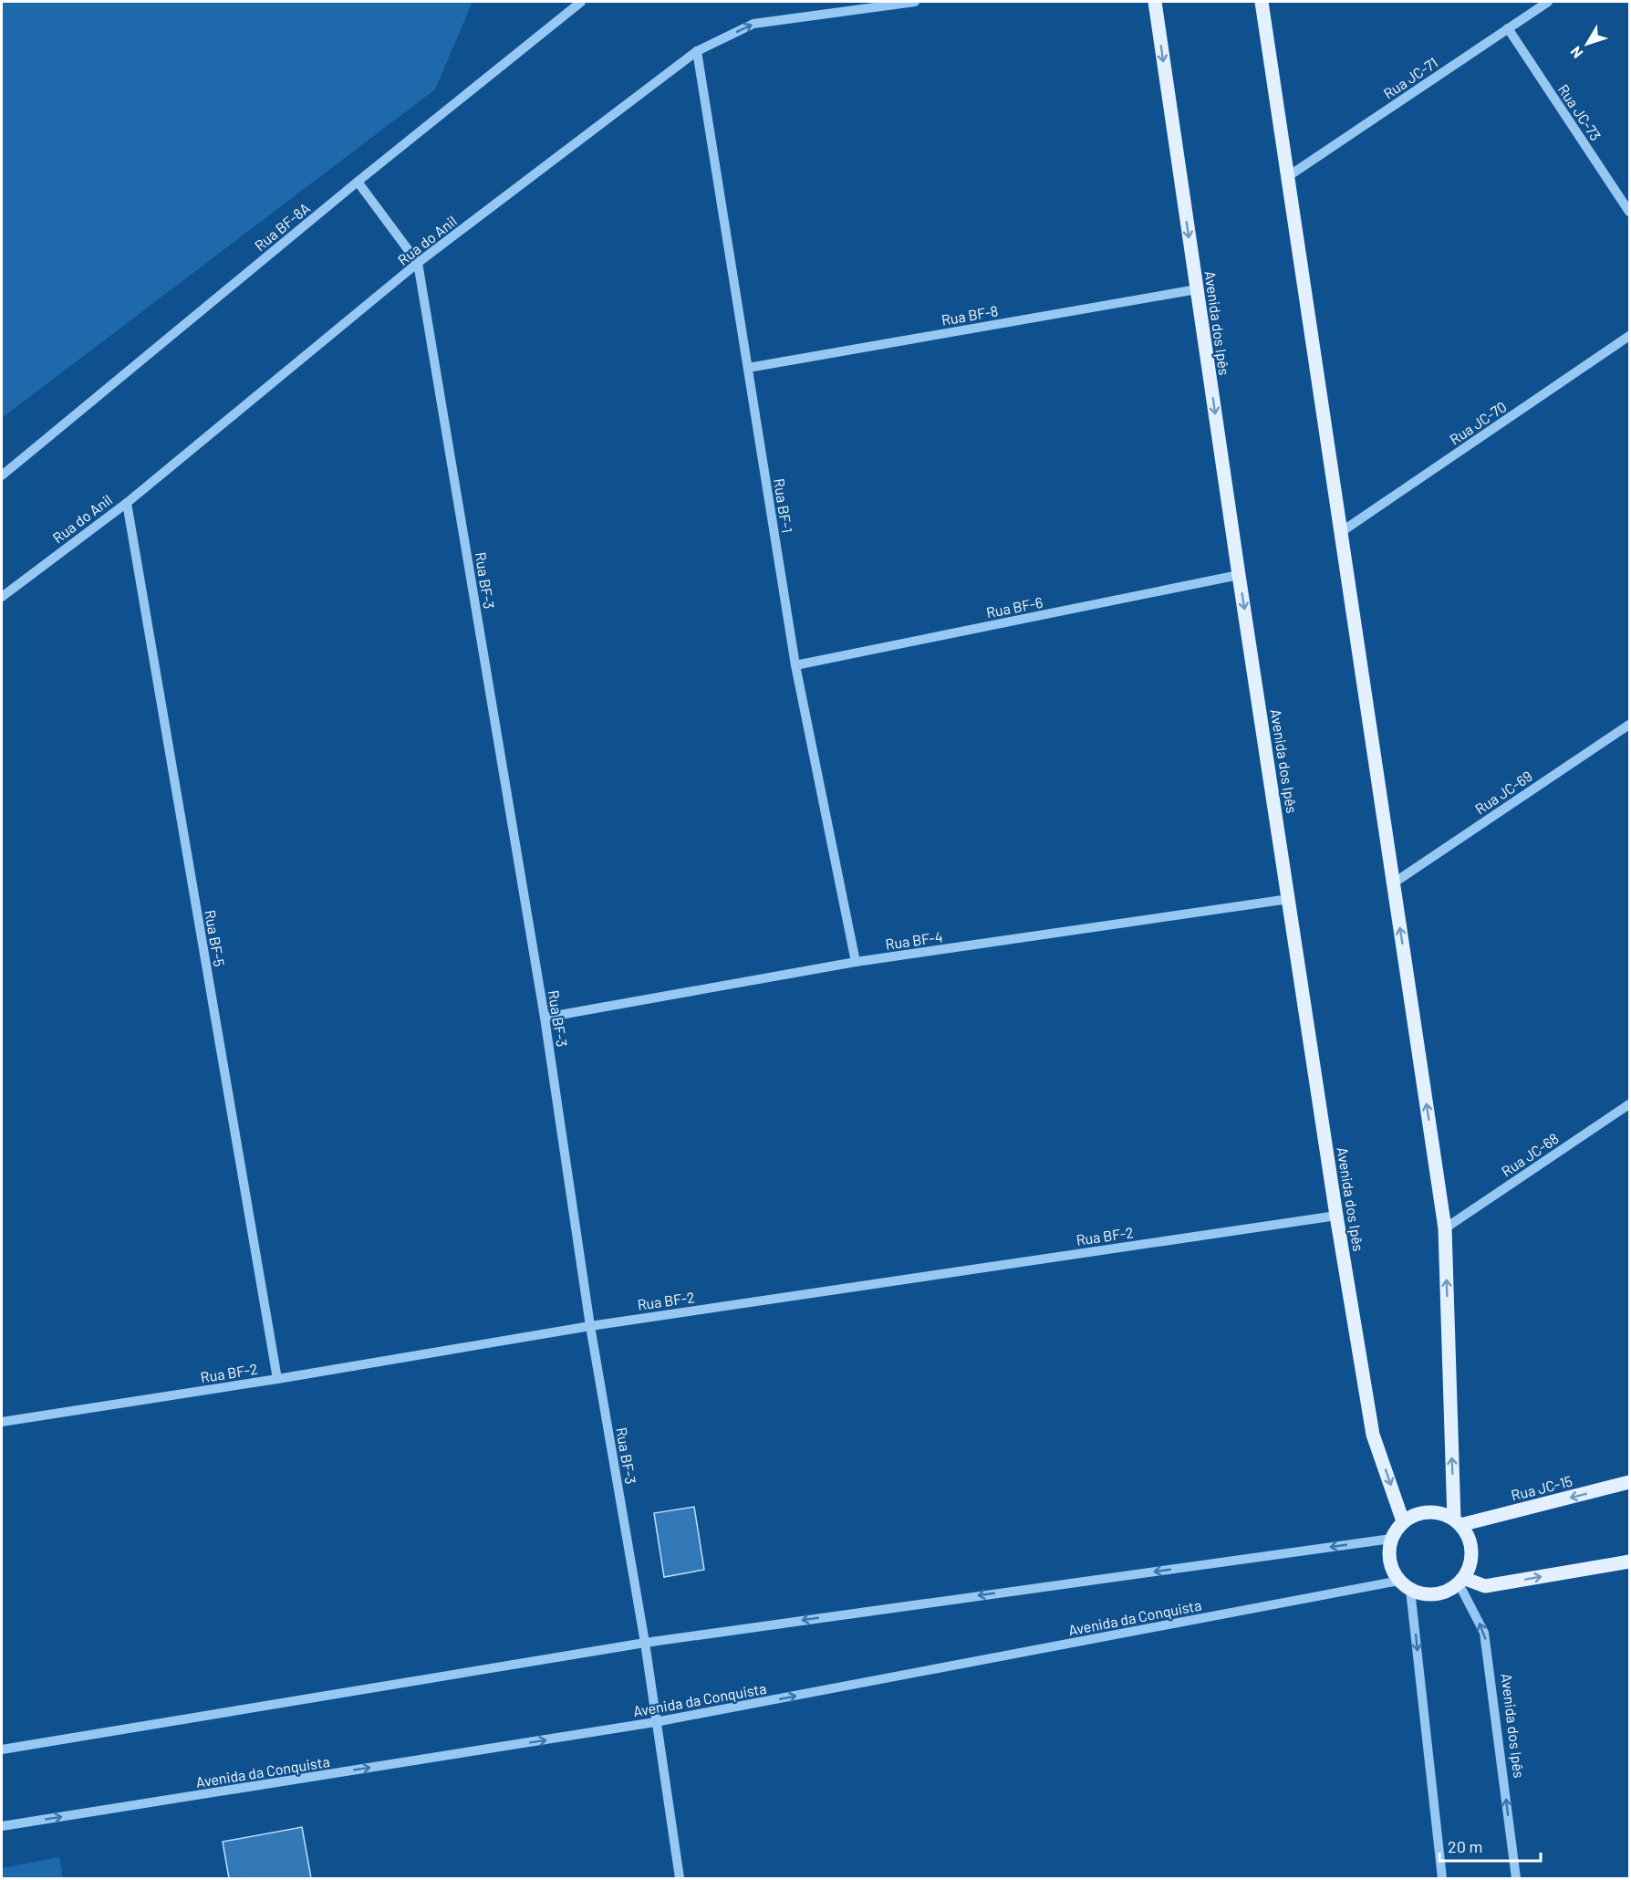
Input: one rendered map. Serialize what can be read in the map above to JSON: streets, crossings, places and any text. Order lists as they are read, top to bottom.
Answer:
{
  "streets": {
    "main road": ["Avenida dos Ipês", "Rua JC-15"],
    "street": [
      "Rua JC-71",
      "Rua JC-73",
      "Rua BF-8A",
      "Rua do Anil",
      "Rua BF-8",
      "Rua JC-70",
      "Rua BF-1",
      "Rua BF-3",
      "Rua BF-6",
      "Rua JC-69",
      "Rua BF-5",
      "Rua BF-4",
      "Rua JC-68",
      "Rua BF-2",
      "Avenida da Conquista"
    ]
  },
  "crossings": [
    ["Rua JC-71", "Rua JC-73"],
    ["Rua BF-8A", "Rua BF-3"],
    ["Rua do Anil", "Rua BF-1"],
    ["Rua do Anil", "Rua BF-3"],
    ["Rua do Anil", "Rua BF-5"],
    ["Rua BF-8", "Avenida dos Ipês"],
    ["Rua BF-8", "Rua BF-1"],
    ["Avenida dos Ipês", "Rua BF-6"],
    ["Avenida dos Ipês", "Rua BF-4"],
    ["Avenida dos Ipês", "Rua BF-2"],
    ["Avenida dos Ipês", "Rua JC-15"],
    ["Avenida dos Ipês", "Avenida da Conquista"],
    ["Rua BF-1", "Rua BF-6"],
    ["Rua BF-1", "Rua BF-4"],
    ["Rua BF-3", "Rua BF-4"],
    ["Rua BF-3", "Rua BF-2"],
    ["Rua BF-3", "Avenida da Conquista"],
    ["Rua BF-5", "Rua BF-2"],
    ["Rua JC-15", "Avenida da Conquista"]
  ],
  "scale_bar": "20 m",
  "north": "bottom left"
}
